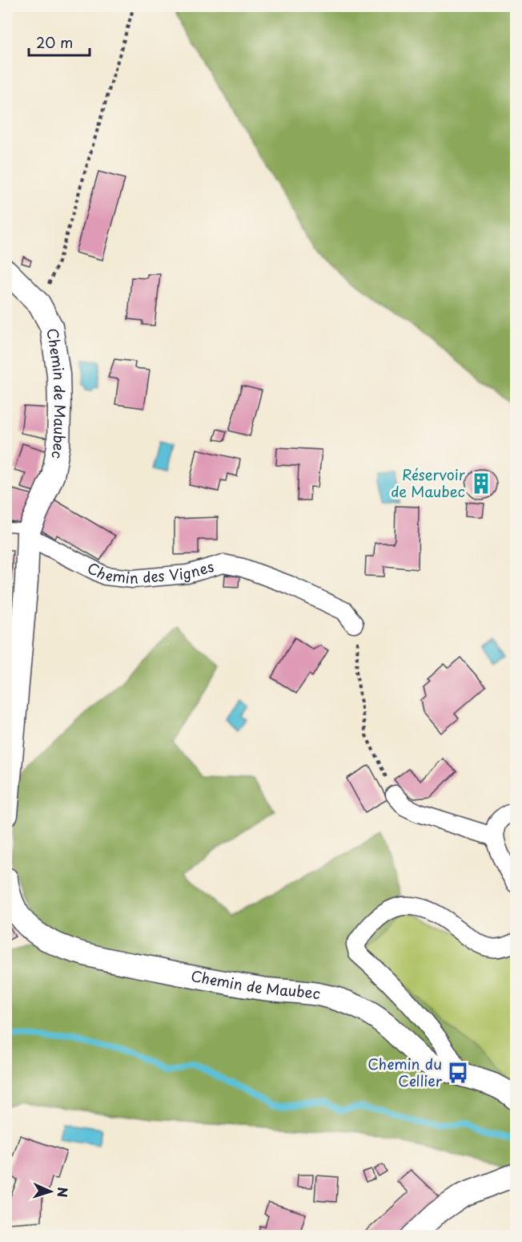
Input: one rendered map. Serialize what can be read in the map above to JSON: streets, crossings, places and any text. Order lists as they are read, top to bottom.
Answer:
{
  "streets": {
    "street": ["Chemin de Maubec", "Chemin des Vignes"]
  },
  "crossings": [
    ["Chemin de Maubec", "Chemin des Vignes"]
  ],
  "places": {
    "building": ["Réservoir de Maubec"],
    "bus stop": ["Chemin du Cellier"]
  },
  "scale_bar": "20 m",
  "north": "right"
}
